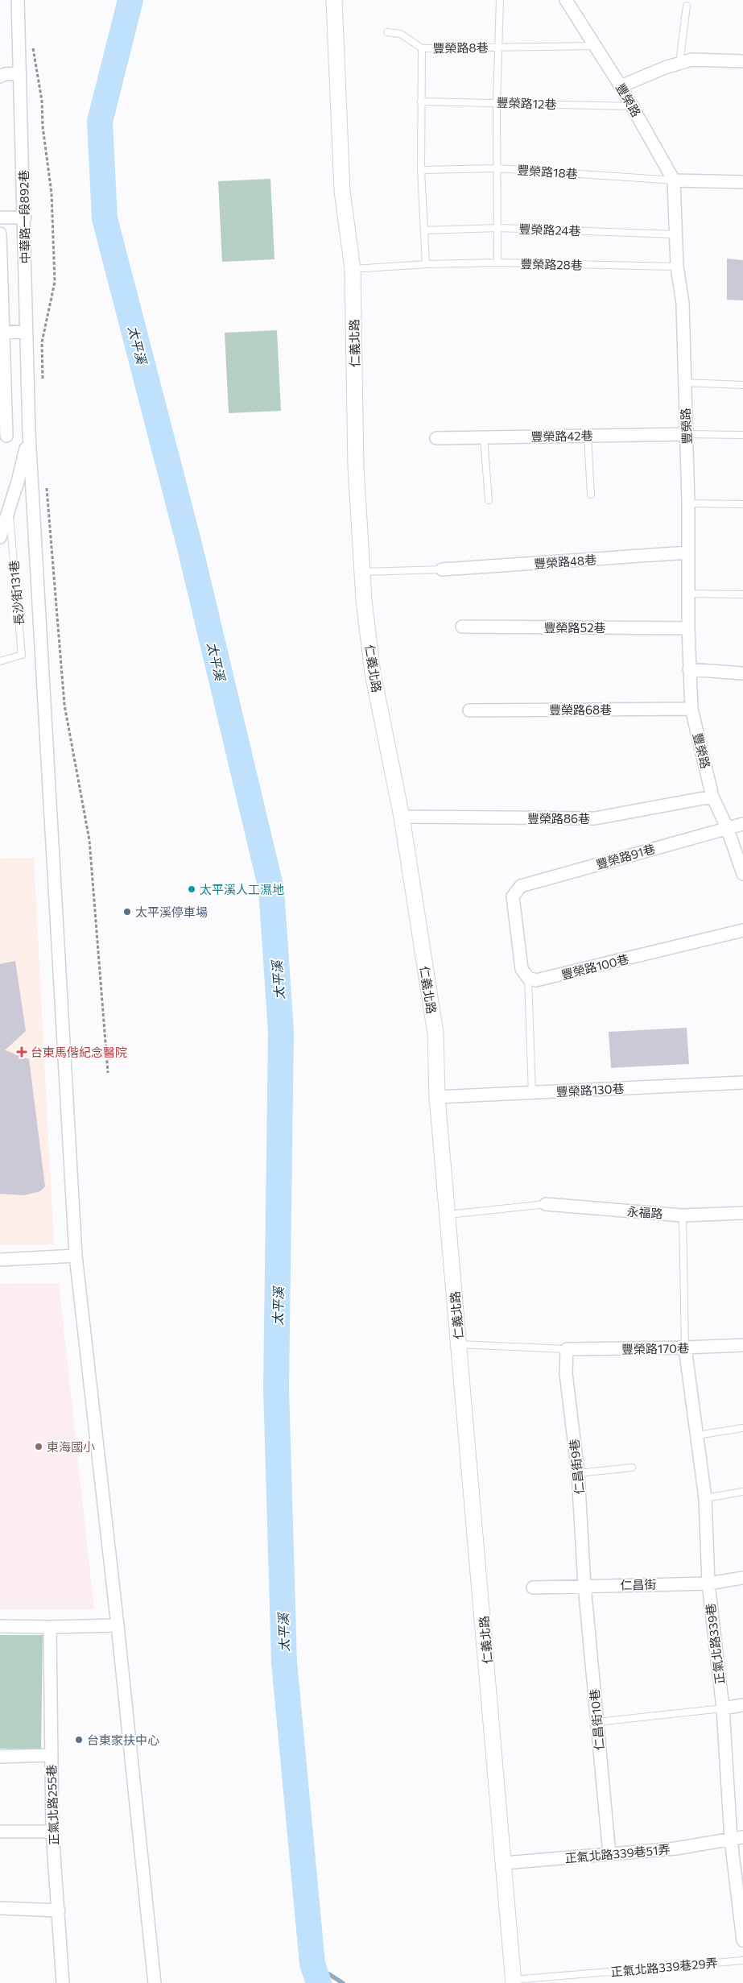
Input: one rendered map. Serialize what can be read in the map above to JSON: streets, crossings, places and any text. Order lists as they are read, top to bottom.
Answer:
{
  "streets": {
    "street": [
      "豐榮路",
      "中華路一段892巷",
      "仁義北路",
      "豐榮路42巷",
      "豐榮路48巷",
      "豐榮路52巷",
      "豐榮路68巷",
      "豐榮路86巷",
      "豐榮路91巷",
      "豐榮路100巷",
      "豐榮路130巷",
      "永福路",
      "豐榮路170巷",
      "仁昌街9巷",
      "仁昌街",
      "正氣北路339巷",
      "仁昌街10巷",
      "正氣北路255巷",
      "正氣北路339巷51弄"
    ],
    "lane": [
      "豐榮路8巷",
      "豐榮路12巷",
      "豐榮路18巷",
      "豐榮路24巷",
      "豐榮路28巷",
      "長沙街131巷",
      "正氣北路339巷29弄"
    ]
  },
  "crossings": [
    ["豐榮路8巷", "豐榮路"],
    ["豐榮路8巷", "豐榮路12巷"],
    ["豐榮路8巷", "豐榮路18巷"],
    ["豐榮路8巷", "豐榮路24巷"],
    ["豐榮路8巷", "豐榮路28巷"],
    ["豐榮路", "豐榮路12巷"],
    ["豐榮路", "豐榮路18巷"],
    ["豐榮路", "豐榮路24巷"],
    ["豐榮路", "豐榮路28巷"],
    ["豐榮路", "豐榮路42巷"],
    ["豐榮路", "豐榮路48巷"],
    ["豐榮路", "豐榮路52巷"],
    ["豐榮路", "豐榮路68巷"],
    ["豐榮路", "豐榮路86巷"],
    ["豐榮路", "豐榮路91巷"],
    ["豐榮路28巷", "仁義北路"],
    ["仁義北路", "豐榮路86巷"],
    ["仁義北路", "豐榮路130巷"],
    ["仁義北路", "正氣北路339巷51弄"],
    ["仁義北路", "正氣北路339巷29弄"],
    ["豐榮路91巷", "豐榮路100巷"],
    ["豐榮路170巷", "仁昌街9巷"],
    ["豐榮路170巷", "正氣北路339巷"],
    ["仁昌街9巷", "仁昌街"],
    ["仁昌街9巷", "仁昌街10巷"],
    ["仁昌街", "正氣北路339巷"],
    ["仁昌街", "仁昌街10巷"],
    ["正氣北路339巷", "正氣北路339巷51弄"],
    ["仁昌街10巷", "正氣北路339巷51弄"]
  ],
  "water": ["太平溪"],
  "places": {
    "other": [
      "太平溪人工濕地",
      "太平溪停車場",
      "東海國小",
      "台東家扶中心"
    ],
    "health": ["台東馬偕紀念醫院"]
  }
}
